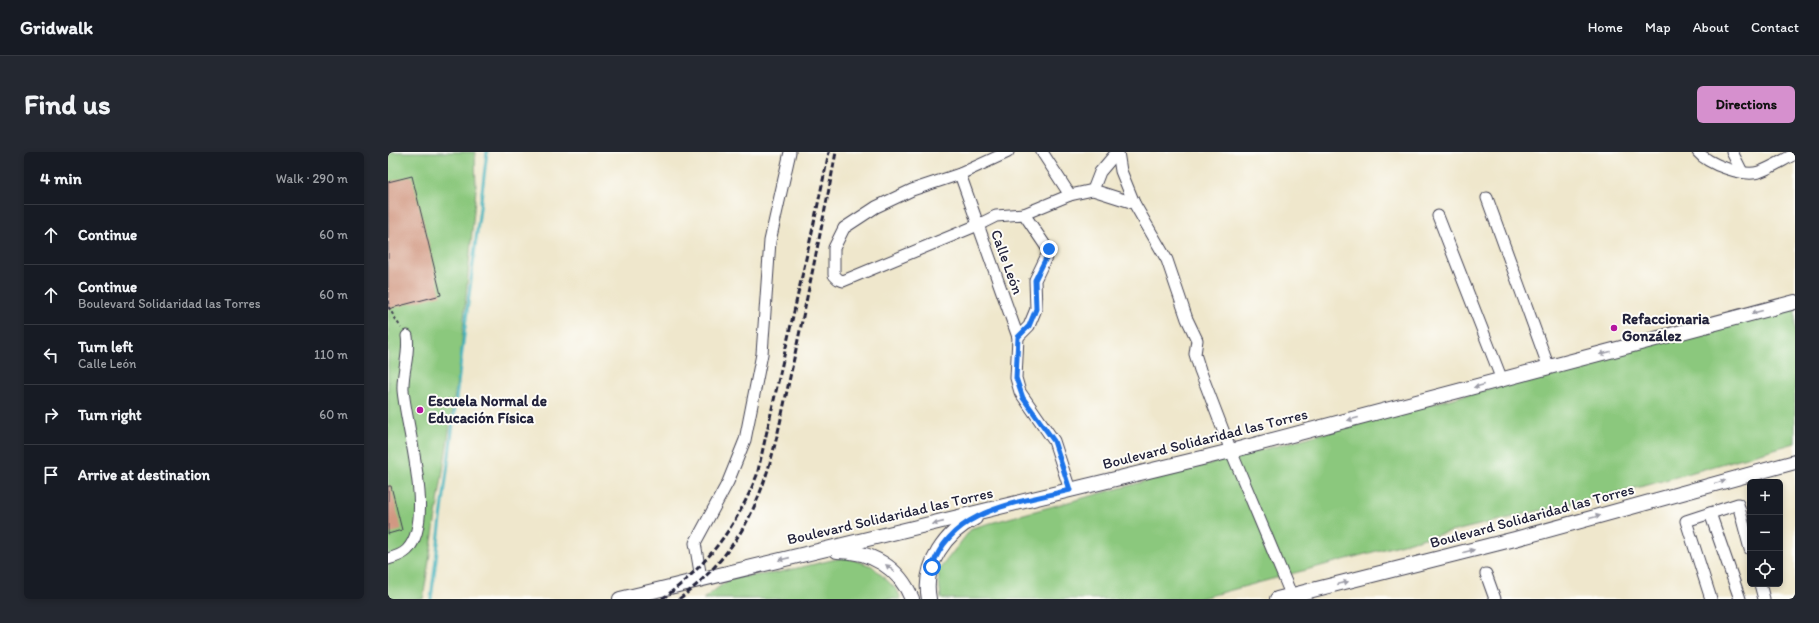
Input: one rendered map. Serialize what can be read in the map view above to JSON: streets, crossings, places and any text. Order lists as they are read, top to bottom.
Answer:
{
  "streets": {
    "main road": ["Boulevard Solidaridad las Torres"],
    "street": ["Calle León"]
  },
  "crossings": [
    ["Calle León", "Boulevard Solidaridad las Torres"]
  ],
  "places": ["Refaccionaria González", "Escuela Normal de Educación Física"],
  "page": {
    "header": "Gridwalk",
    "nav": [
      "Home",
      "Map",
      "About",
      "Contact"
    ],
    "buttons": "Directions",
    "title": "Find us",
    "heading": ["4 min", "Walk · 290 m"],
    "list": [
      ["Continue", "60 m"],
      ["Continue", "Boulevard Solidaridad las Torres", "60 m"],
      ["Turn left", "Calle León", "110 m"],
      ["Turn right", "60 m"],
      "Arrive at destination"
    ],
    "map_buttons": ["+", "−"]
  }
}
